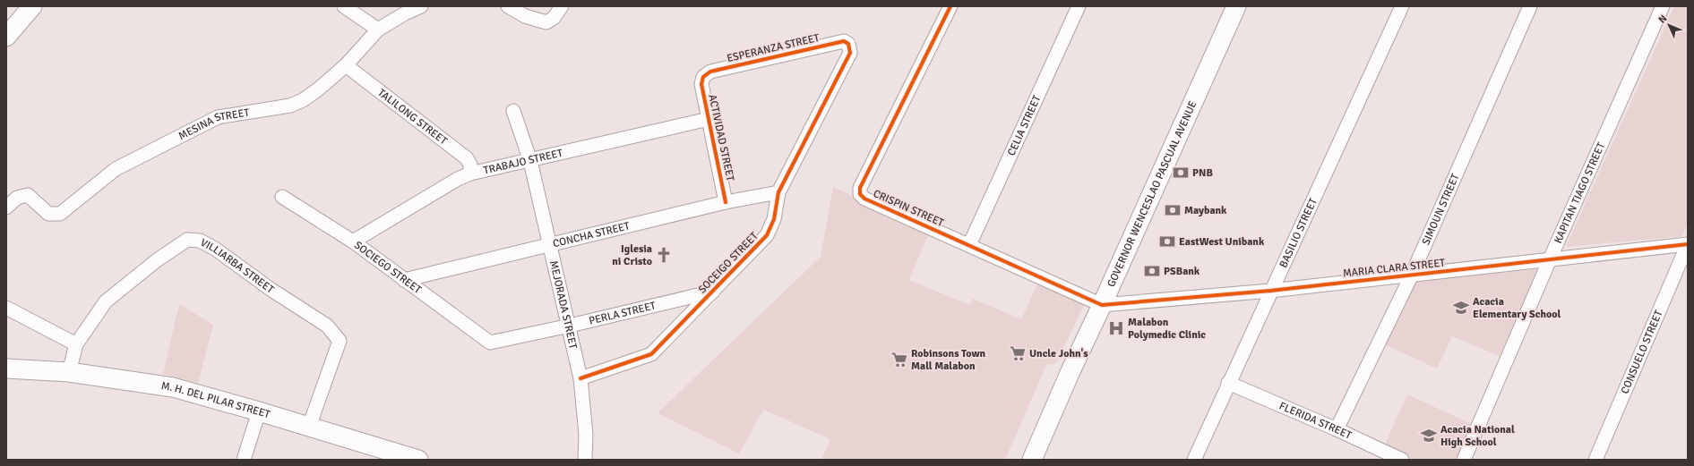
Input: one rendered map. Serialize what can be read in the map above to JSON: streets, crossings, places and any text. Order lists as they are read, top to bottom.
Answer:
{
  "streets": {
    "main road": ["GOVERNOR WENCESLAO PASCUAL AVENUE", "M. H. DEL PILAR STREET"],
    "street": [
      "ESPERANZA STREET",
      "TALILONG STREET",
      "MESINA STREET",
      "CELIA STREET",
      "ACTIVIDAD STREET",
      "TRABAJO STREET",
      "KAPITAN TIAGO STREET",
      "CRISPIN STREET",
      "SIMOUN STREET",
      "BASILIO STREET",
      "CONCHA STREET",
      "SOCEIGO STREET",
      "VILLIARBA STREET",
      "SOCIEGO STREET",
      "MARIA CLARA STREET",
      "MEJORADA STREET",
      "PERLA STREET",
      "CONSUELO STREET",
      "FLERIDA STREET"
    ]
  },
  "crossings": [
    ["ESPERANZA STREET", "ACTIVIDAD STREET"],
    ["ESPERANZA STREET", "SOCEIGO STREET"],
    ["TALILONG STREET", "MESINA STREET"],
    ["TALILONG STREET", "TRABAJO STREET"],
    ["CELIA STREET", "CRISPIN STREET"],
    ["ACTIVIDAD STREET", "TRABAJO STREET"],
    ["ACTIVIDAD STREET", "CONCHA STREET"],
    ["TRABAJO STREET", "SOCIEGO STREET"],
    ["TRABAJO STREET", "MEJORADA STREET"],
    ["KAPITAN TIAGO STREET", "MARIA CLARA STREET"],
    ["GOVERNOR WENCESLAO PASCUAL AVENUE", "CRISPIN STREET"],
    ["GOVERNOR WENCESLAO PASCUAL AVENUE", "MARIA CLARA STREET"],
    ["CRISPIN STREET", "MARIA CLARA STREET"],
    ["SIMOUN STREET", "MARIA CLARA STREET"],
    ["SIMOUN STREET", "FLERIDA STREET"],
    ["BASILIO STREET", "MARIA CLARA STREET"],
    ["BASILIO STREET", "FLERIDA STREET"],
    ["CONCHA STREET", "SOCEIGO STREET"],
    ["CONCHA STREET", "SOCIEGO STREET"],
    ["CONCHA STREET", "MEJORADA STREET"],
    ["SOCEIGO STREET", "MEJORADA STREET"],
    ["SOCEIGO STREET", "PERLA STREET"],
    ["VILLIARBA STREET", "M. H. DEL PILAR STREET"],
    ["SOCIEGO STREET", "PERLA STREET"],
    ["MARIA CLARA STREET", "CONSUELO STREET"],
    ["MEJORADA STREET", "PERLA STREET"]
  ],
  "places": {
    "bank": [
      "PNB",
      "Maybank",
      "EastWest Unibank",
      "PSBank"
    ],
    "church": ["Iglesia ni Cristo"],
    "school or university": ["Acacia Elementary School", "Acacia National High School"],
    "hospital": ["Malabon Polymedic Clinic"],
    "supermarket": ["Uncle John's", "Robinsons Town Mall Malabon"]
  },
  "north": "top left"
}
